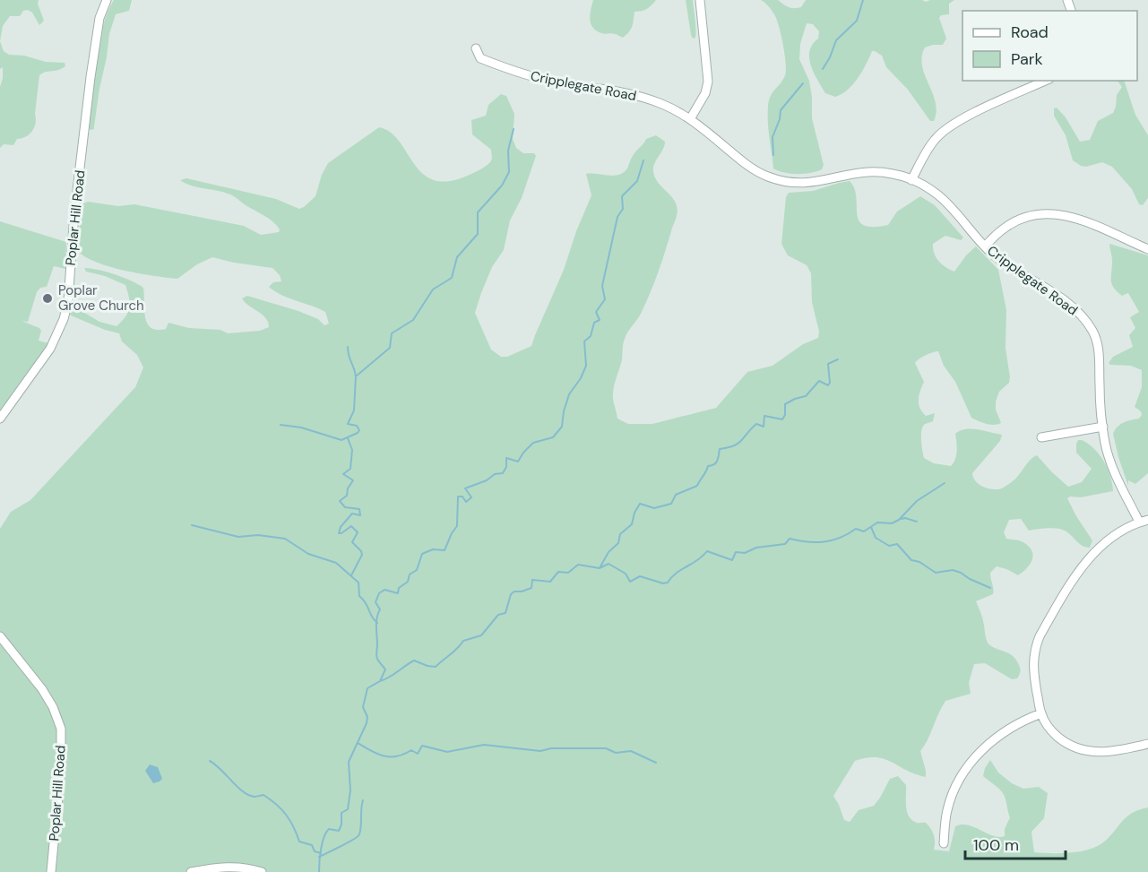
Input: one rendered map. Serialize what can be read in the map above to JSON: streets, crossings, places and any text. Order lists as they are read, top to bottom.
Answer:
{
  "streets": {
    "street": ["Cripplegate Road", "Poplar Hill Road"]
  },
  "places": ["Poplar Grove Church"],
  "legend": ["Road", "Park"],
  "scale_bar": "100 m"
}
